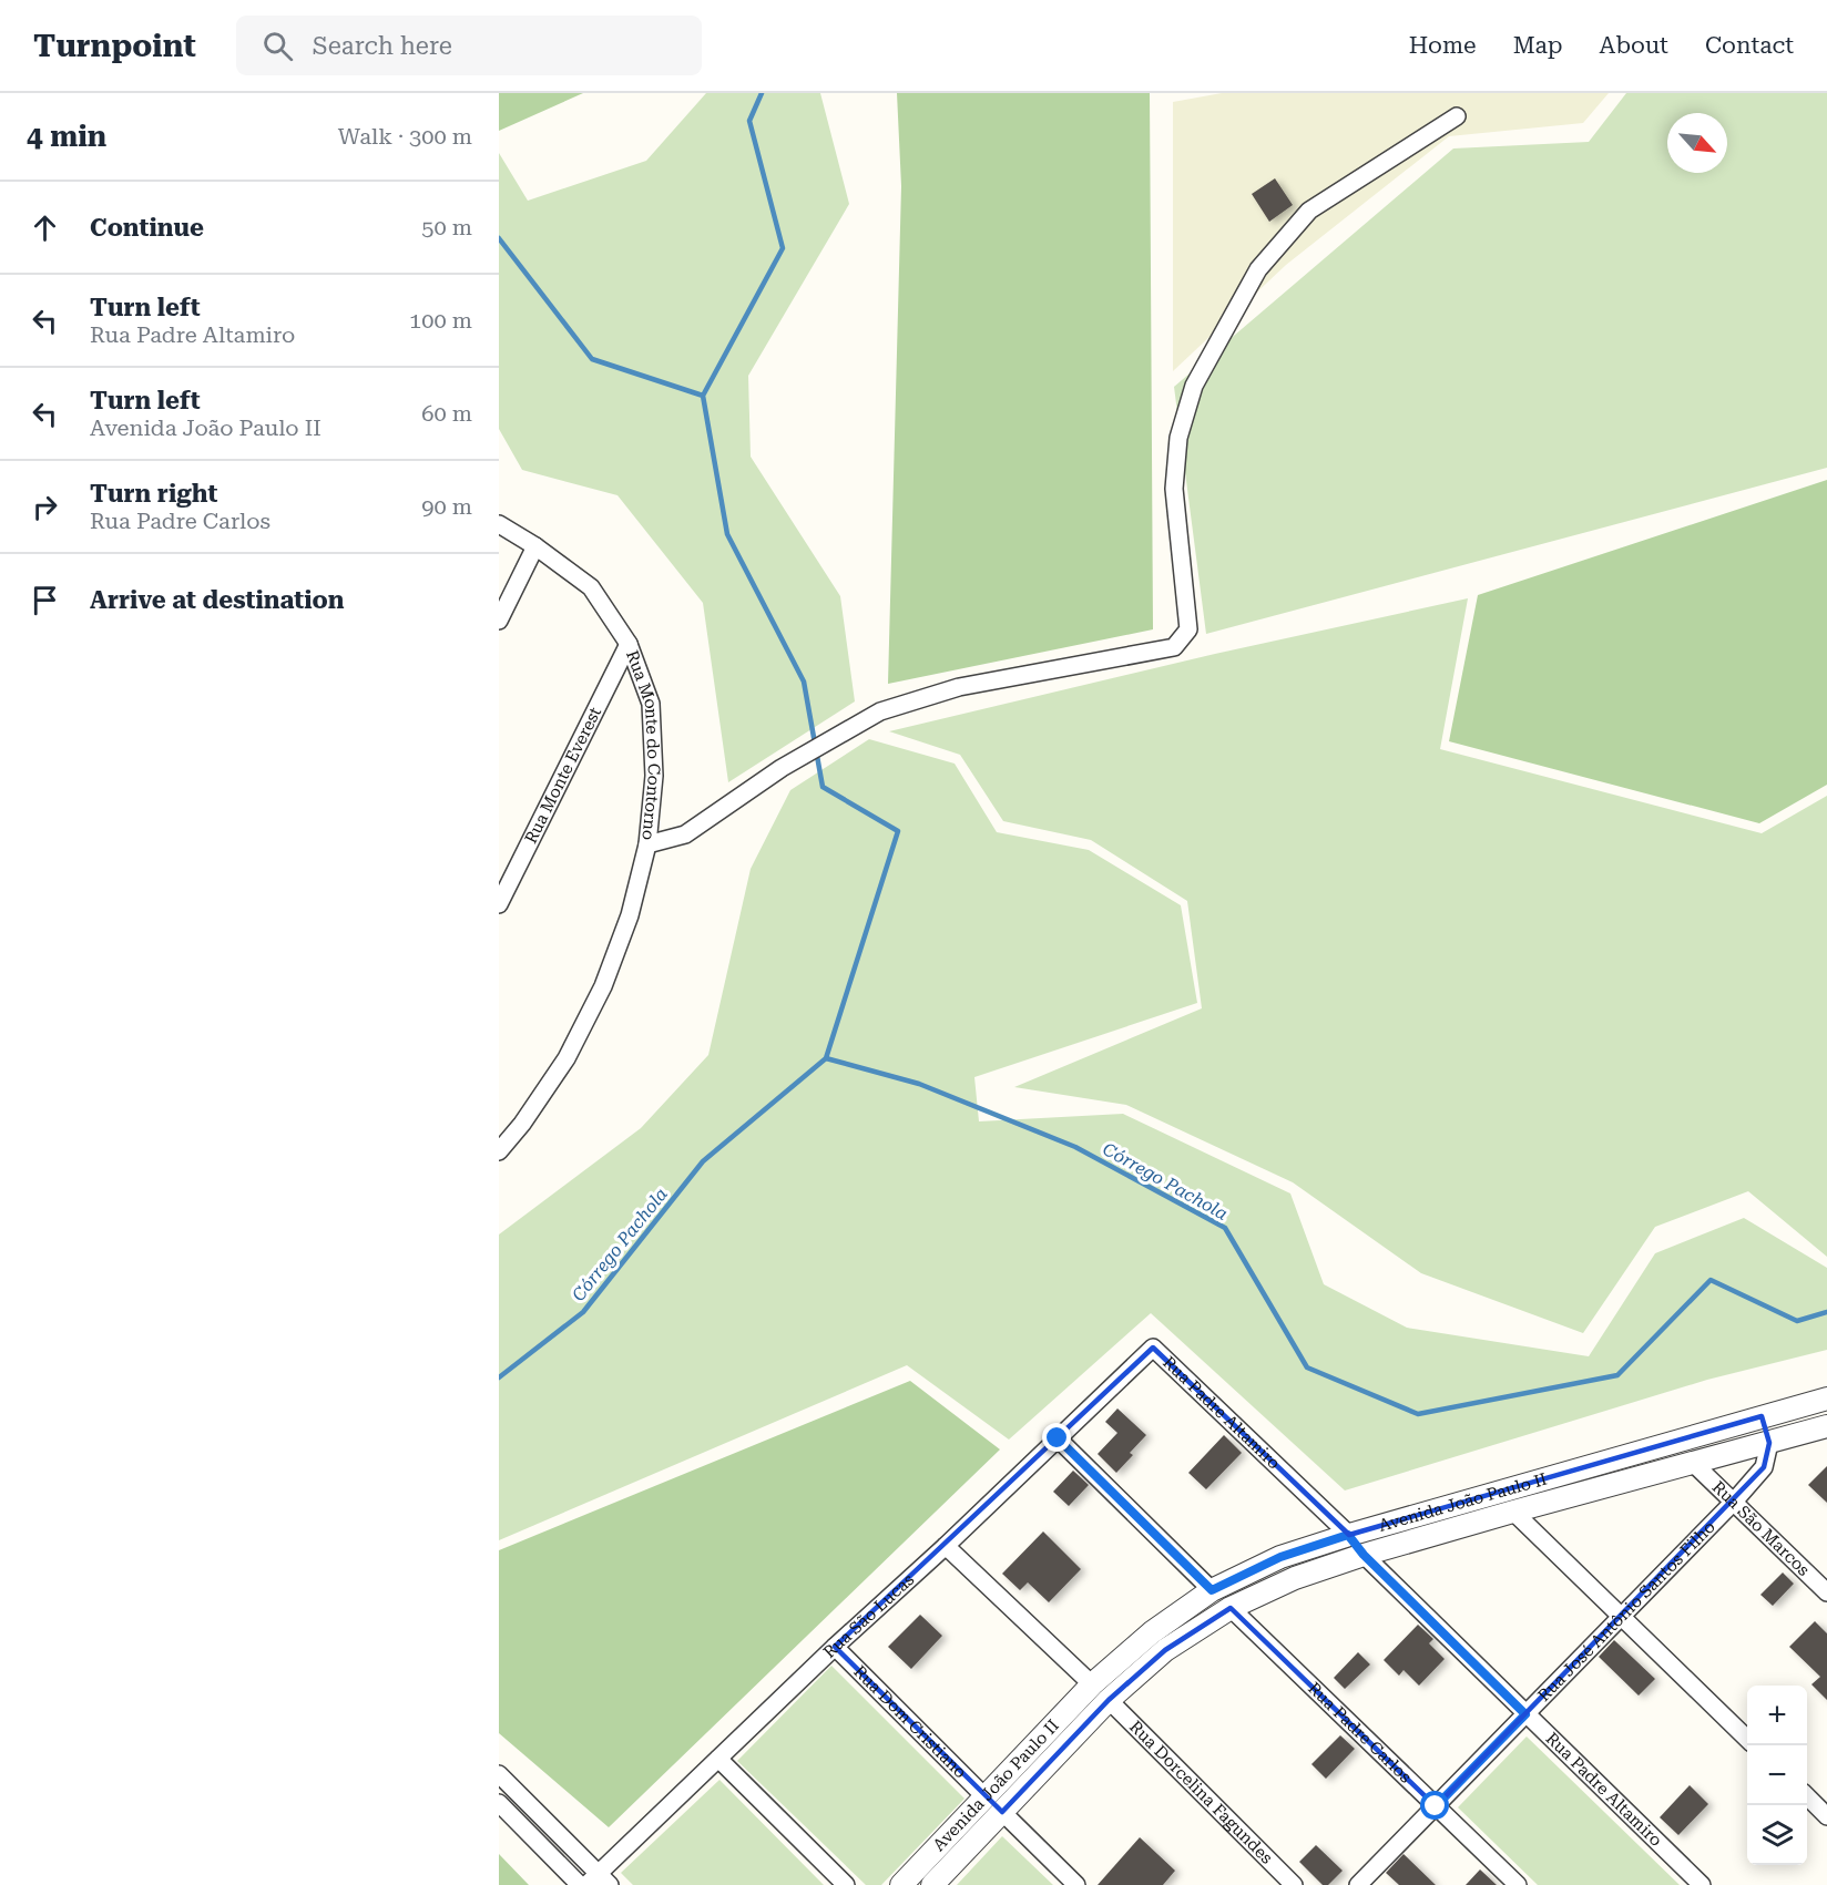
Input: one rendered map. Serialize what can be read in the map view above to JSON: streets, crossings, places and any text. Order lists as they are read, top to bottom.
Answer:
{
  "streets": {
    "street": [
      "Rua Monte do Contorno",
      "Rua Monte Everest",
      "Rua Padre Altamiro",
      "Avenida João Paulo II",
      "Rua São Marcos",
      "Rua José Antônio Santos Filho",
      "Rua São Lucas",
      "Rua Dom Cristiano",
      "Rua Padre Carlos",
      "Rua Dorcelina Fagundes"
    ]
  },
  "crossings": [
    ["Rua Monte do Contorno", "Rua Monte Everest"],
    ["Rua Padre Altamiro", "Avenida João Paulo II"],
    ["Rua Padre Altamiro", "Rua José Antônio Santos Filho"],
    ["Rua Padre Altamiro", "Rua São Lucas"],
    ["Avenida João Paulo II", "Rua São Marcos"],
    ["Avenida João Paulo II", "Rua José Antônio Santos Filho"],
    ["Avenida João Paulo II", "Rua Dom Cristiano"],
    ["Avenida João Paulo II", "Rua Padre Carlos"],
    ["Avenida João Paulo II", "Rua Dorcelina Fagundes"],
    ["Rua São Marcos", "Rua José Antônio Santos Filho"],
    ["Rua José Antônio Santos Filho", "Rua Padre Carlos"],
    ["Rua São Lucas", "Rua Dom Cristiano"]
  ],
  "water": ["Córrego Pachola"],
  "north": "bottom right",
  "page": {
    "header": "Turnpoint",
    "search": "Search here",
    "nav": [
      "Home",
      "Map",
      "About",
      "Contact"
    ],
    "heading": ["4 min", "Walk · 300 m"],
    "list": [
      ["Continue", "50 m"],
      ["Turn left", "Rua Padre Altamiro", "100 m"],
      ["Turn left", "Avenida João Paulo II", "60 m"],
      ["Turn right", "Rua Padre Carlos", "90 m"],
      "Arrive at destination"
    ],
    "map_buttons": ["+", "−"]
  }
}
